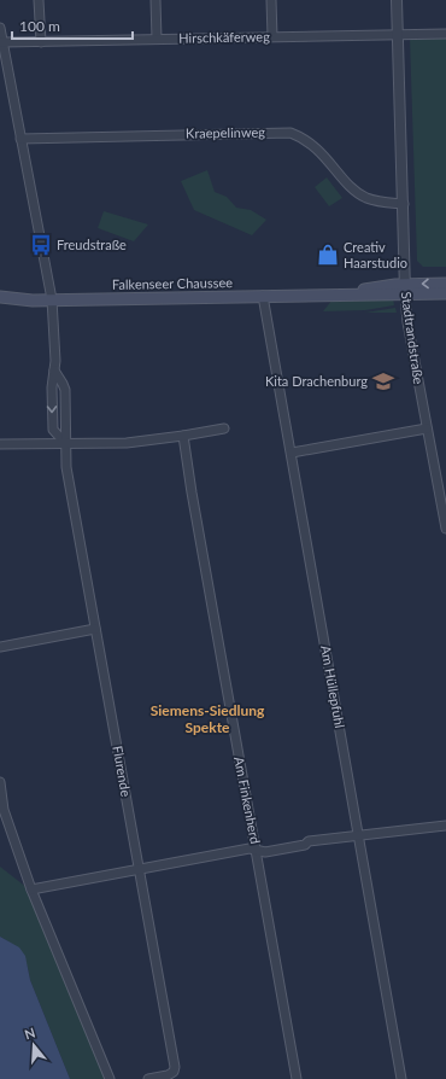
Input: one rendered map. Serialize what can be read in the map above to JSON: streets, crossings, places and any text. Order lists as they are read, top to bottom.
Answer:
{
  "streets": {
    "main road": ["Falkenseer Chaussee"],
    "street": [
      "Hirschkäferweg",
      "Kraepelinweg",
      "Stadtrandstraße",
      "Am Hüllepfuhl",
      "Flurende",
      "Am Finkenherd"
    ]
  },
  "crossings": [
    ["Hirschkäferweg", "Stadtrandstraße"],
    ["Kraepelinweg", "Stadtrandstraße"],
    ["Falkenseer Chaussee", "Stadtrandstraße"],
    ["Falkenseer Chaussee", "Am Hüllepfuhl"],
    ["Falkenseer Chaussee", "Flurende"]
  ],
  "districts": ["Siemens-Siedlung Spekte"],
  "places": {
    "bus stop": ["Freudstraße"],
    "shop": ["Creativ Haarstudio"],
    "school or university": ["Kita Drachenburg"]
  },
  "scale_bar": "100 m",
  "north": "top"
}
